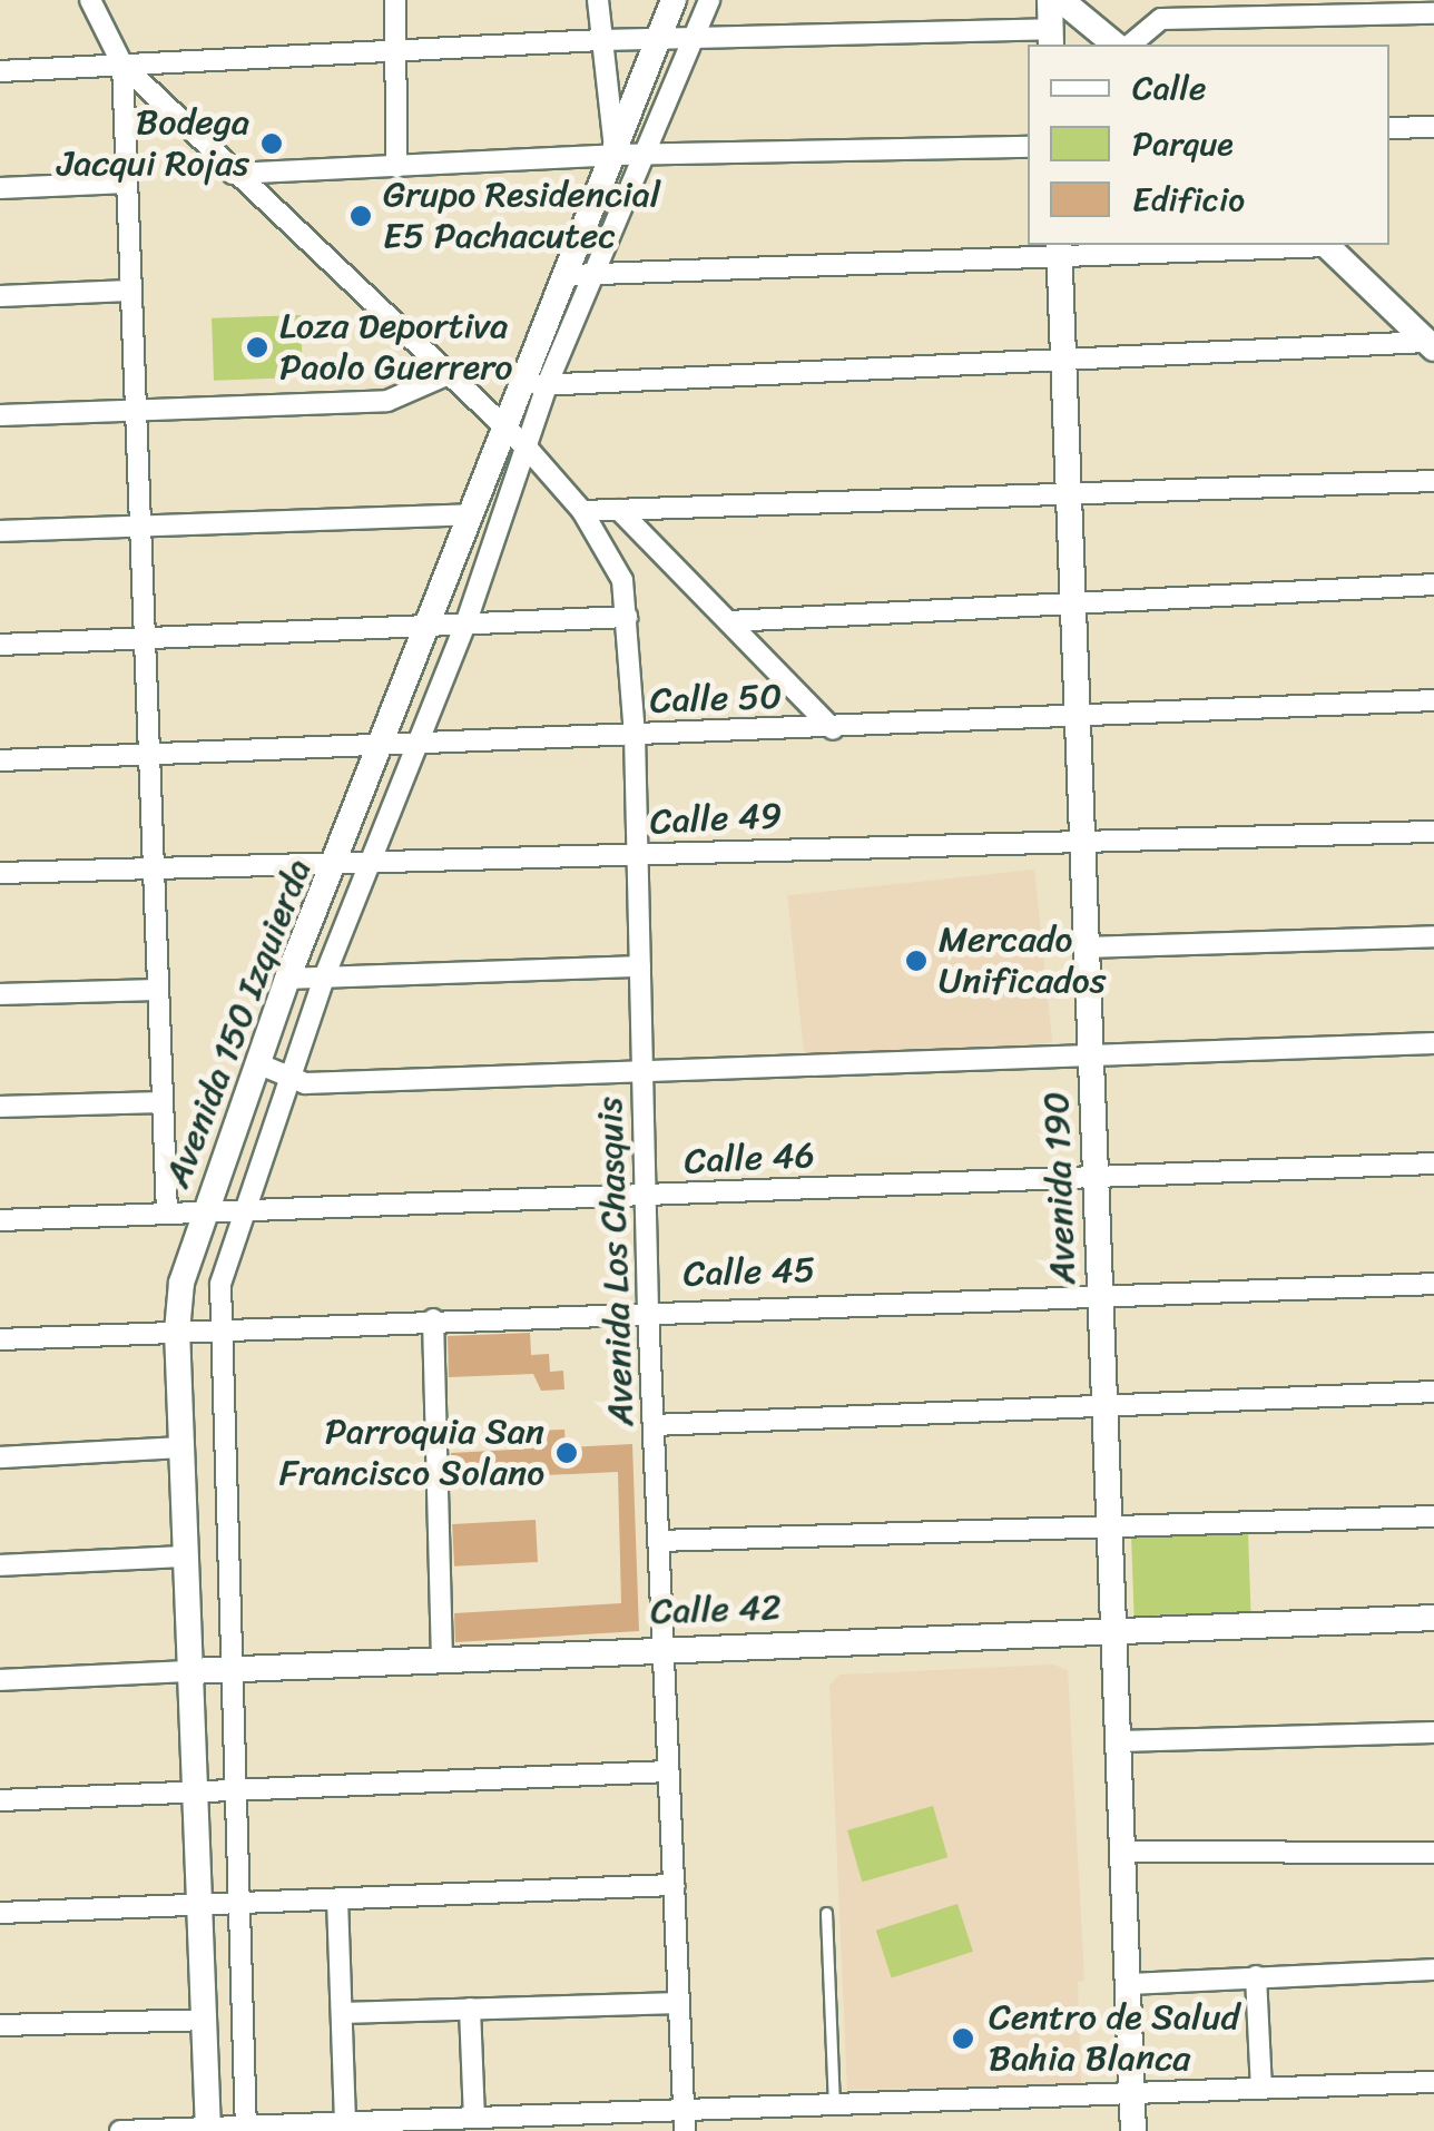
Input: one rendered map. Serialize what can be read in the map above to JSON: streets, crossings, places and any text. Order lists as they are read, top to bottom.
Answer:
{
  "streets": {
    "street": [
      "Calle 50",
      "Calle 49",
      "Avenida 150 Izquierda",
      "Calle 46",
      "Avenida 190",
      "Avenida Los Chasquis",
      "Calle 45",
      "Calle 42"
    ]
  },
  "crossings": [
    ["Calle 50", "Avenida 150 Izquierda"],
    ["Calle 50", "Avenida 190"],
    ["Calle 50", "Avenida Los Chasquis"],
    ["Calle 49", "Avenida 150 Izquierda"],
    ["Calle 49", "Avenida 190"],
    ["Calle 49", "Avenida Los Chasquis"],
    ["Avenida 150 Izquierda", "Calle 46"],
    ["Avenida 150 Izquierda", "Avenida Los Chasquis"],
    ["Avenida 150 Izquierda", "Calle 45"],
    ["Avenida 150 Izquierda", "Calle 42"],
    ["Calle 46", "Avenida 190"],
    ["Calle 46", "Avenida Los Chasquis"],
    ["Avenida 190", "Calle 45"],
    ["Avenida 190", "Calle 42"],
    ["Avenida Los Chasquis", "Calle 45"],
    ["Avenida Los Chasquis", "Calle 42"]
  ],
  "places": [
    "Bodega Jacqui Rojas",
    "Grupo Residencial E5 Pachacutec",
    "Loza Deportiva Paolo Guerrero",
    "Mercado Unificados",
    "Parroquia San Francisco Solano",
    "Centro de Salud Bahia Blanca"
  ],
  "legend": ["Calle", "Parque", "Edificio"]
}
